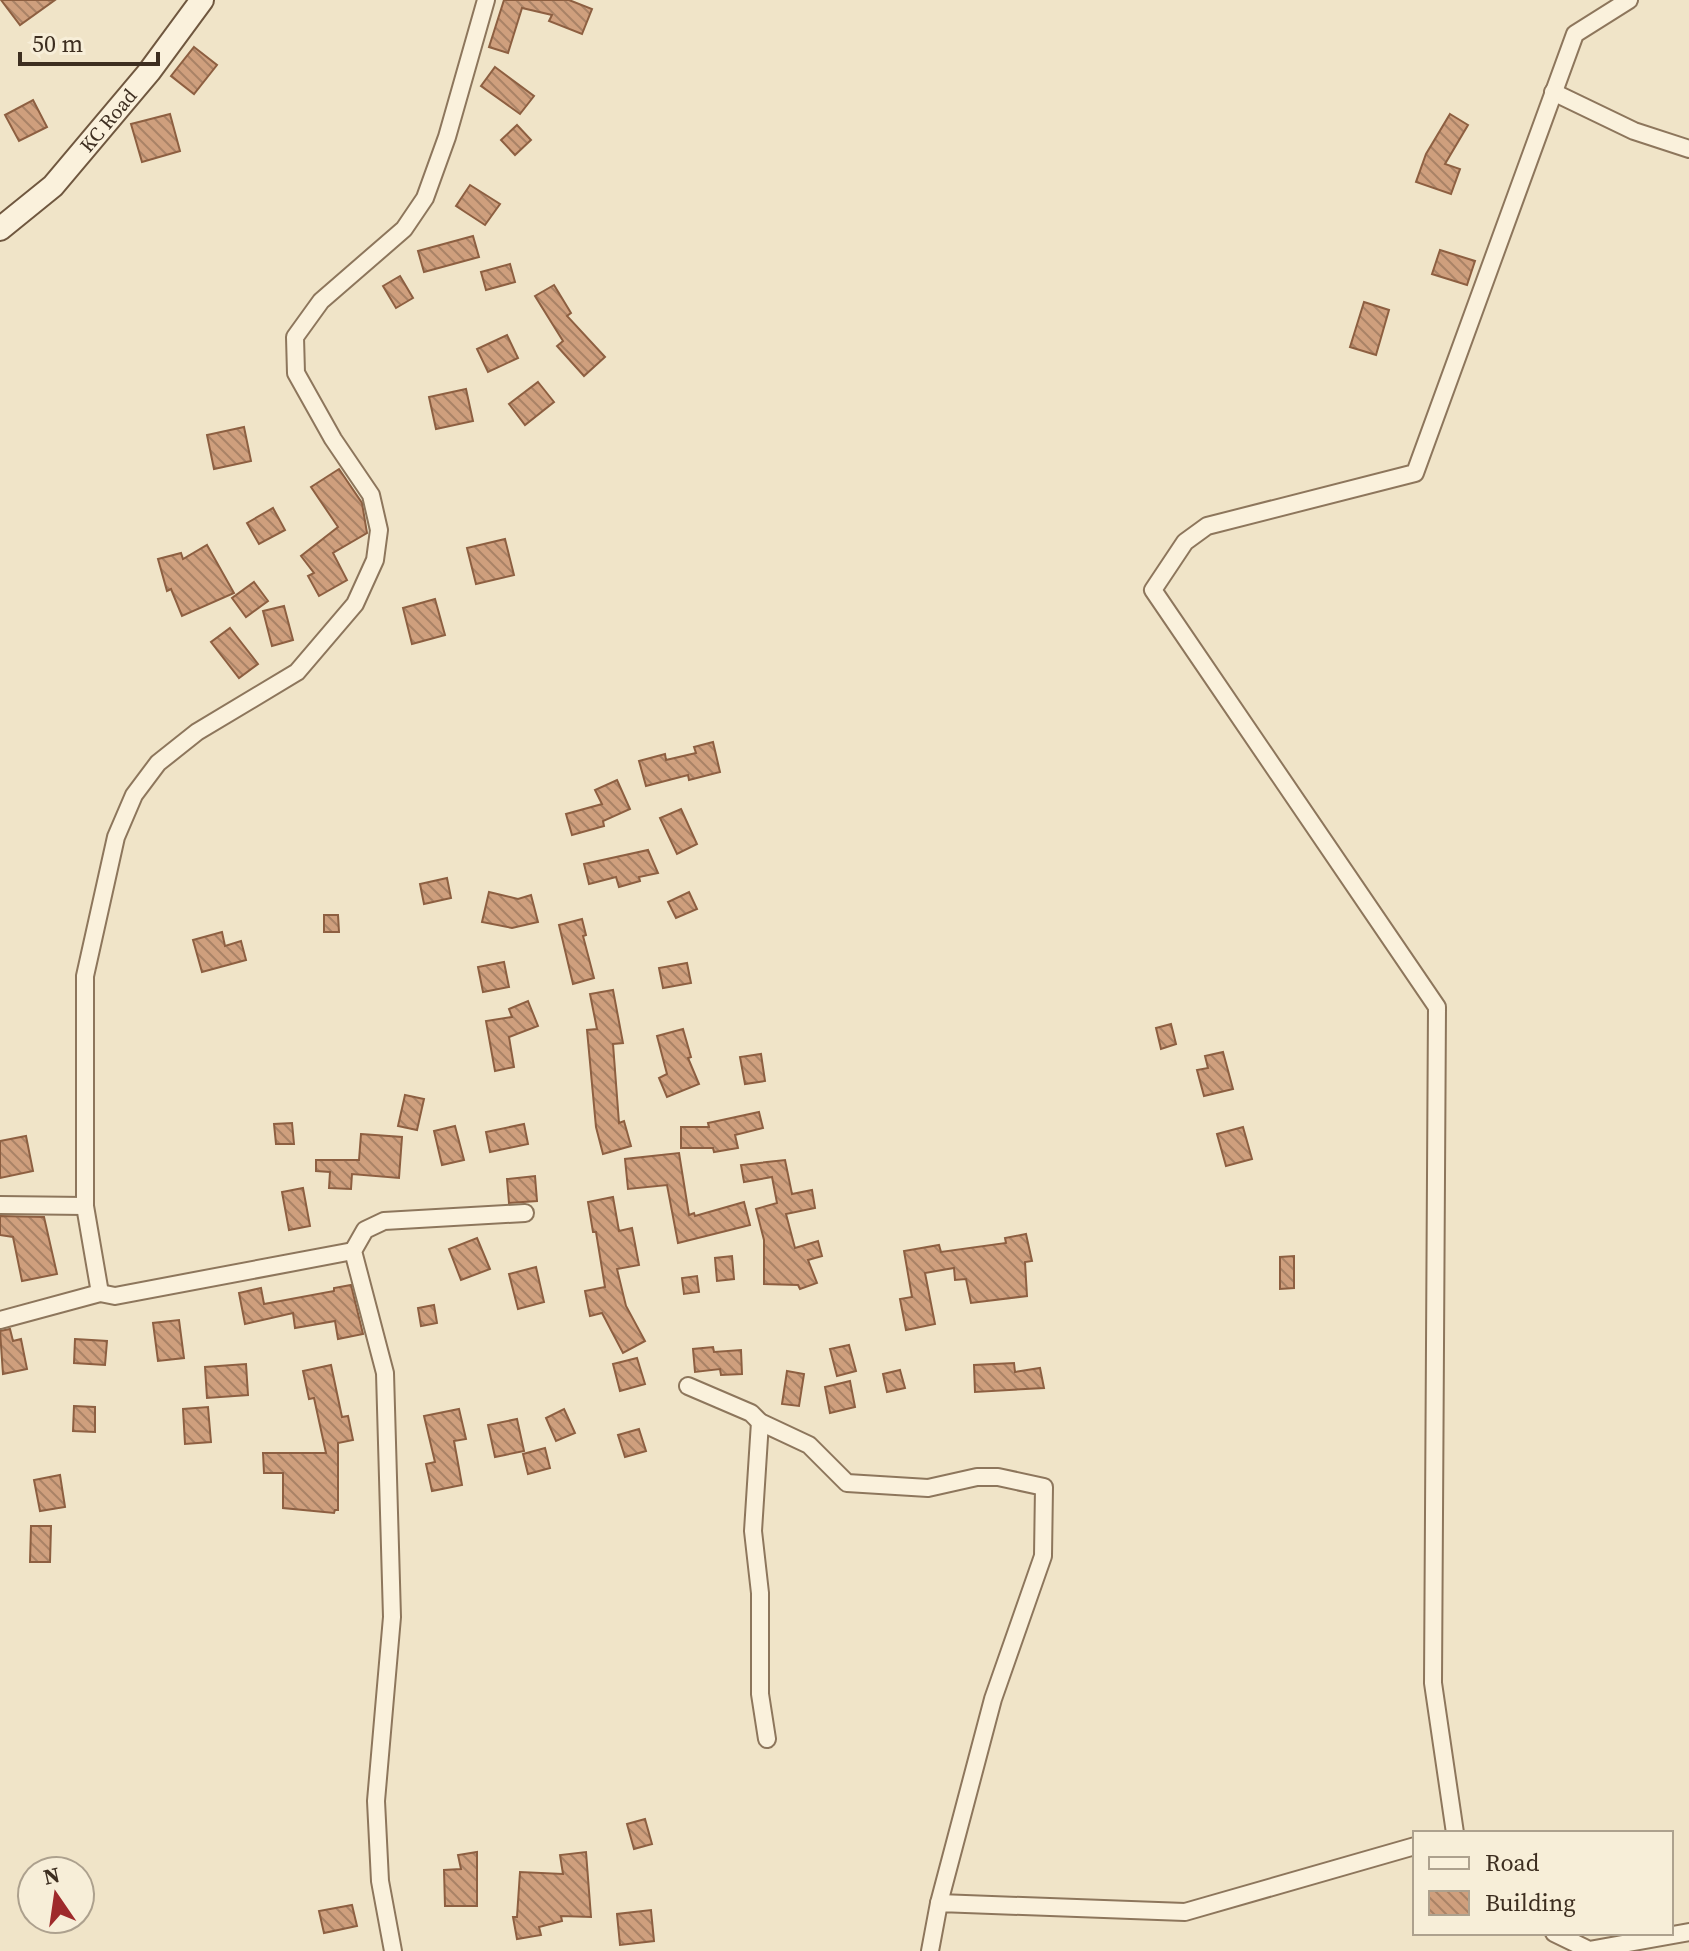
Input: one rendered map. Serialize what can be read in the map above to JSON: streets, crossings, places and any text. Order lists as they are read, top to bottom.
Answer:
{
  "streets": {
    "main road": ["KC Road"]
  },
  "legend": ["Road", "Building"],
  "scale_bar": "50 m",
  "north": "top"
}
